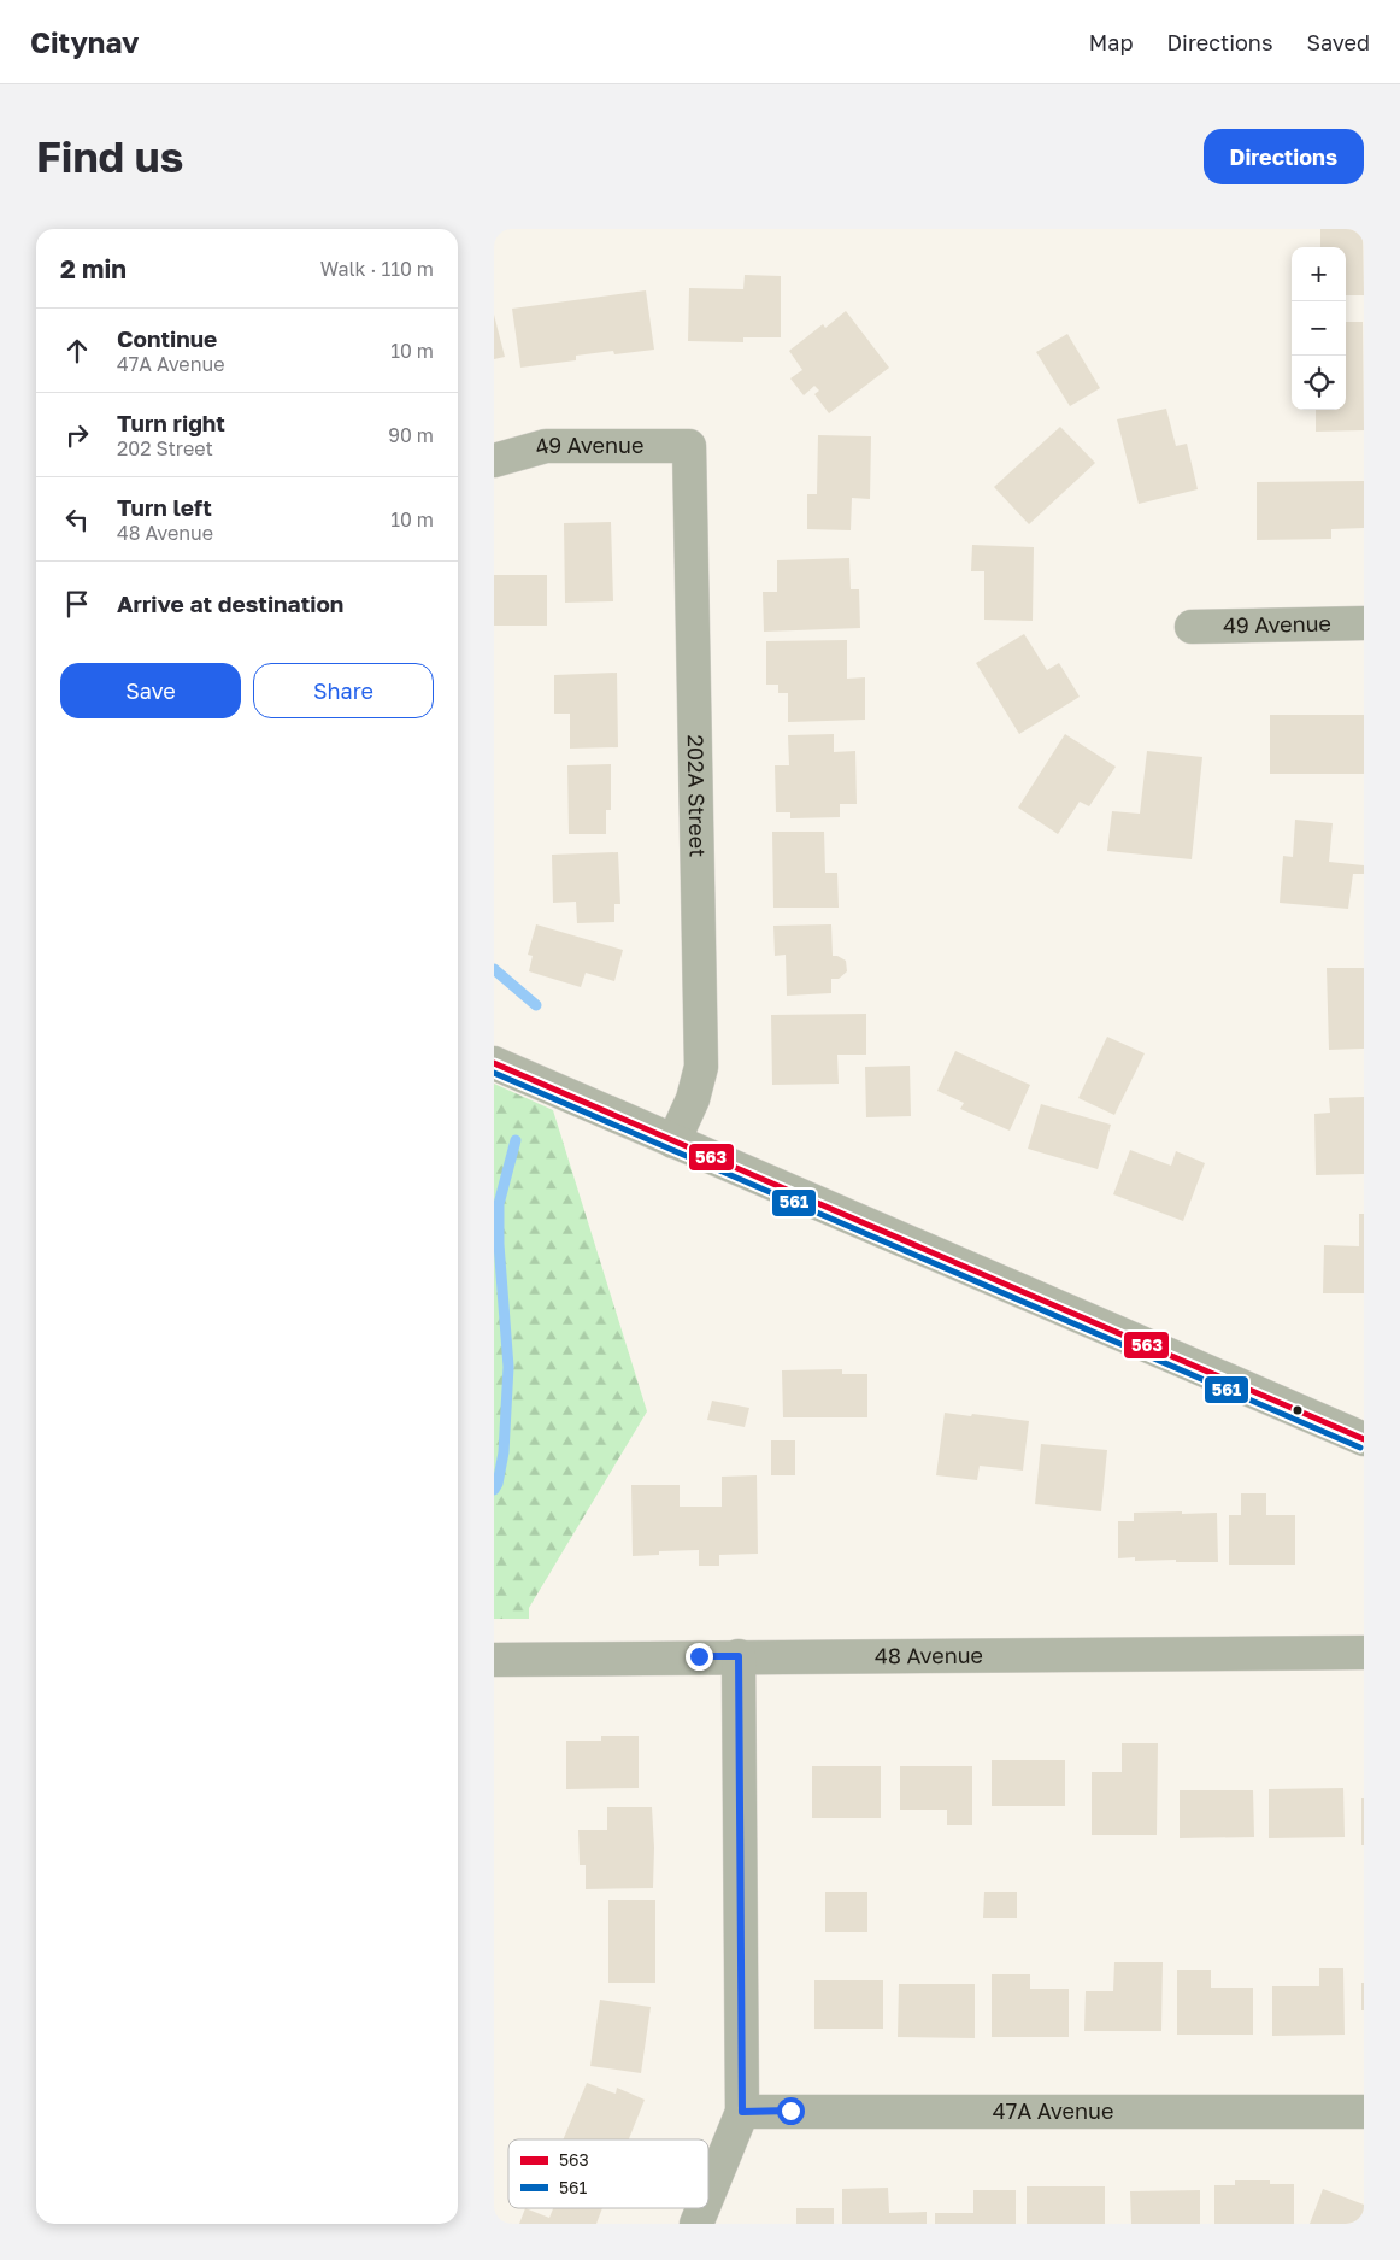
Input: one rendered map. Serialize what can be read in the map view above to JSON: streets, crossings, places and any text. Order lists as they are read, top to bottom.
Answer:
{
  "streets": {
    "street": [
      "49 Avenue",
      "202A Street",
      "48 Avenue",
      "47A Avenue"
    ]
  },
  "crossings": [
    ["49 Avenue", "202A Street"]
  ],
  "lines": ["transit line 563", "transit line 561"],
  "legend": ["563", "561"],
  "page": {
    "header": "Citynav",
    "nav": ["Map", "Directions", "Saved"],
    "buttons": [
      "Directions",
      ["Save", "Share"]
    ],
    "title": "Find us",
    "heading": ["2 min", "Walk · 110 m"],
    "map_buttons": ["+", "−"],
    "list": [
      ["Continue", "47A Avenue", "10 m"],
      ["Turn right", "202 Street", "90 m"],
      ["Turn left", "48 Avenue", "10 m"],
      "Arrive at destination"
    ]
  }
}
